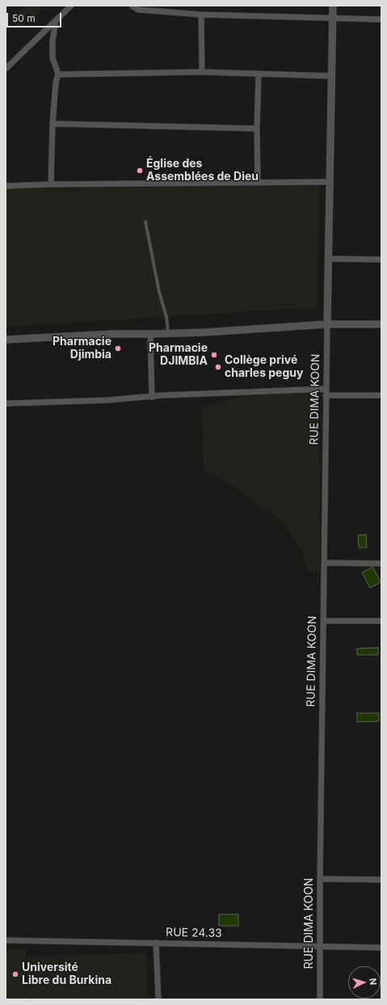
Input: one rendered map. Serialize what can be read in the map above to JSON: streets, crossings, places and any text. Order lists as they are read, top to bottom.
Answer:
{
  "streets": {
    "street": ["RUE DIMA KOON", "RUE 24.33"]
  },
  "crossings": [
    ["RUE DIMA KOON", "RUE 24.33"]
  ],
  "places": [
    "Église des Assemblées de Dieu",
    "Pharmacie Djimbia",
    "Pharmacie DJIMBIA",
    "Collège privé charles peguy",
    "Université Libre du Burkina"
  ],
  "scale_bar": "50 m",
  "north": "right"
}
